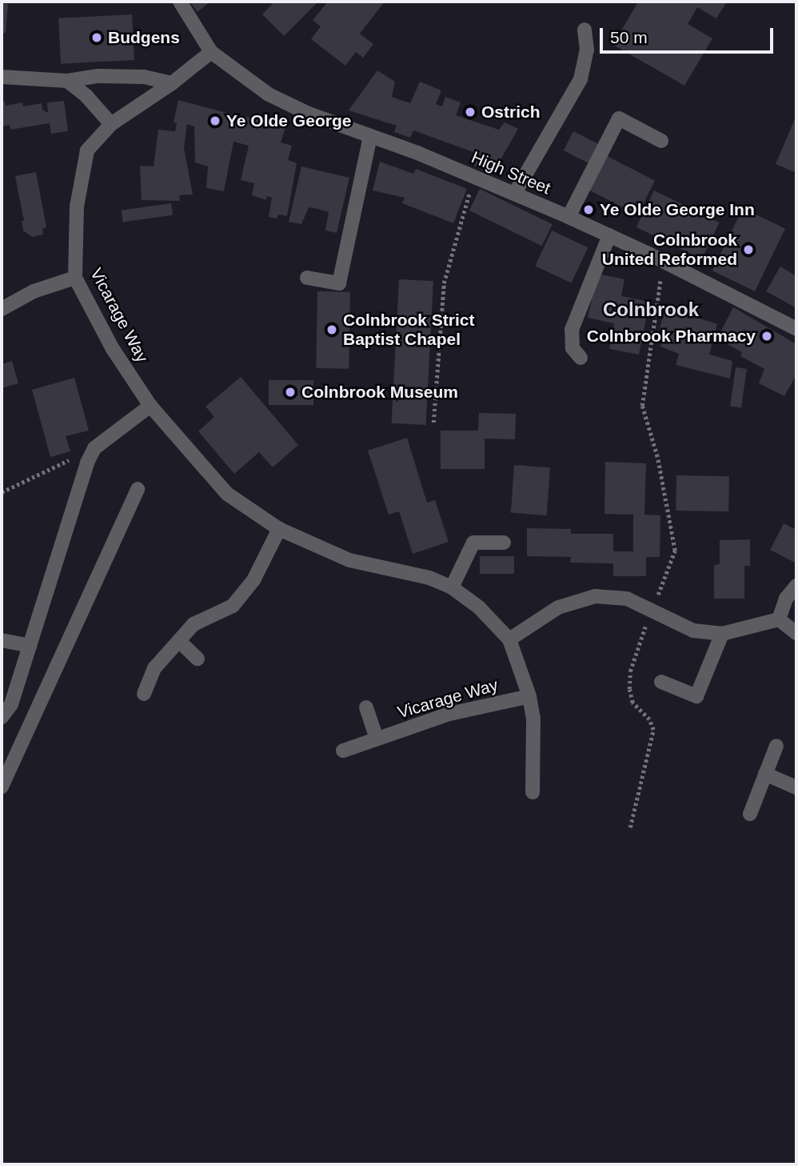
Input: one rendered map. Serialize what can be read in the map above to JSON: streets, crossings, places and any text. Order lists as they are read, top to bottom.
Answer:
{
  "streets": {
    "street": ["High Street", "Vicarage Way"]
  },
  "crossings": [
    ["High Street", "Vicarage Way"]
  ],
  "districts": ["Colnbrook"],
  "places": [
    "Budgens",
    "Ostrich",
    "Ye Olde George",
    "Ye Olde George Inn",
    "Colnbrook United Reformed",
    "Colnbrook Strict Baptist Chapel",
    "Colnbrook Pharmacy",
    "Colnbrook Museum"
  ],
  "scale_bar": "50 m"
}
